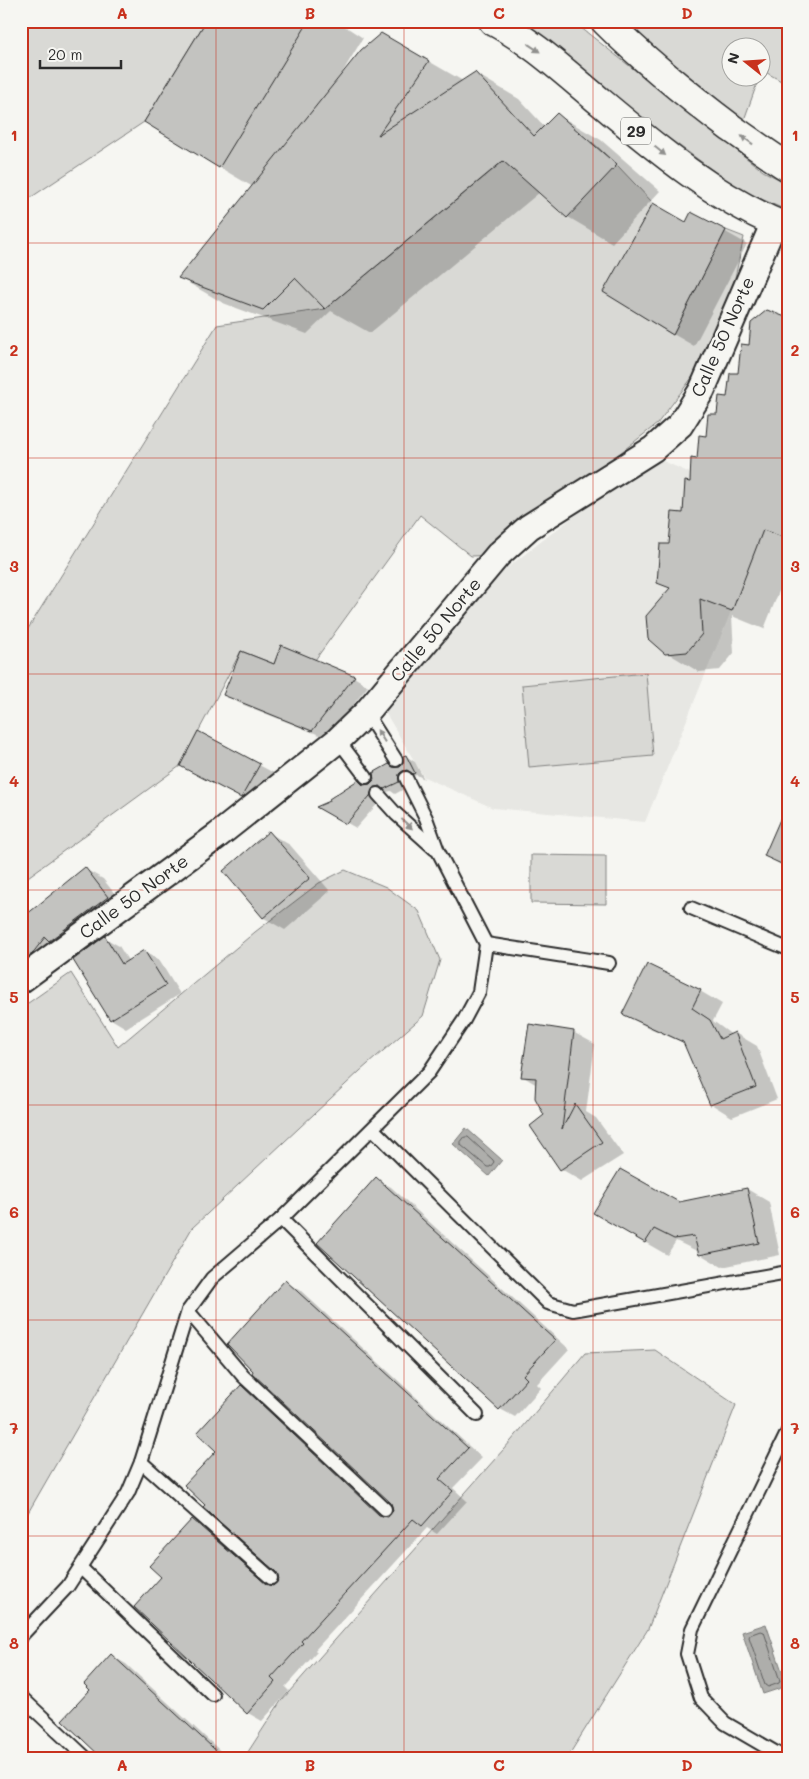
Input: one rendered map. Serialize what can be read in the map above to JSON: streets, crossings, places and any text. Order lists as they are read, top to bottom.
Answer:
{
  "streets": {
    "main road": ["29"],
    "street": ["Calle 50 Norte"]
  },
  "crossings": [
    ["29", "Calle 50 Norte"]
  ],
  "scale_bar": "20 m",
  "north": "left",
  "grid": {
    "columns": [
      "A",
      "B",
      "C",
      "D"
    ],
    "rows": [
      "1",
      "2",
      "3",
      "4",
      "5",
      "6",
      "7",
      "8"
    ]
  }
}
